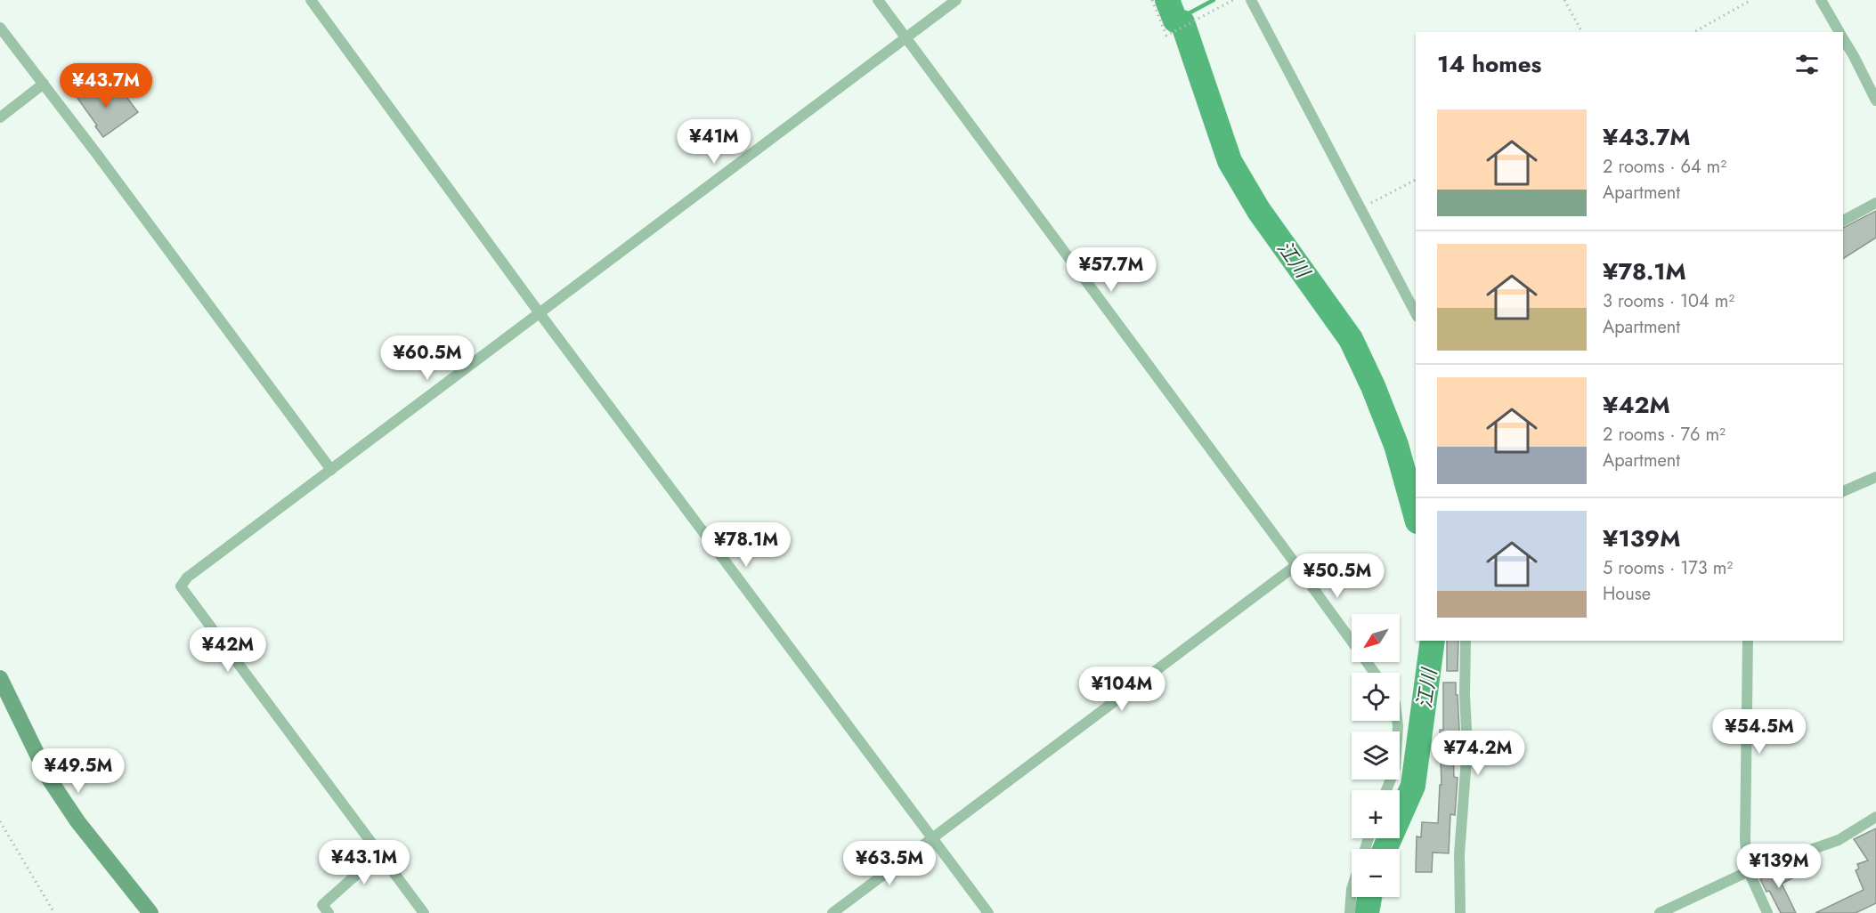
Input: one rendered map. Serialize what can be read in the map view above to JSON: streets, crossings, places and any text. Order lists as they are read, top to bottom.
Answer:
{
  "water": ["江川"],
  "north": "bottom left",
  "page": {
    "heading": "14 homes",
    "price": [
      "¥43.7M",
      "¥41M",
      "¥57.7M",
      "¥60.5M",
      "¥78.1M",
      "¥50.5M",
      "¥42M",
      "¥104M",
      "¥54.5M",
      "¥74.2M",
      "¥49.5M",
      "¥43.1M",
      "¥63.5M",
      "¥139M"
    ],
    "list": [
      {
        "name": "¥43.7M",
        "note": "2 rooms · 64 m² · Apartment"
      },
      {
        "name": "¥78.1M",
        "note": "3 rooms · 104 m² · Apartment"
      },
      {
        "name": "¥42M",
        "note": "2 rooms · 76 m² · Apartment"
      },
      {
        "name": "¥139M",
        "note": "5 rooms · 173 m² · House"
      }
    ],
    "map_buttons": ["+", "−"]
  }
}
